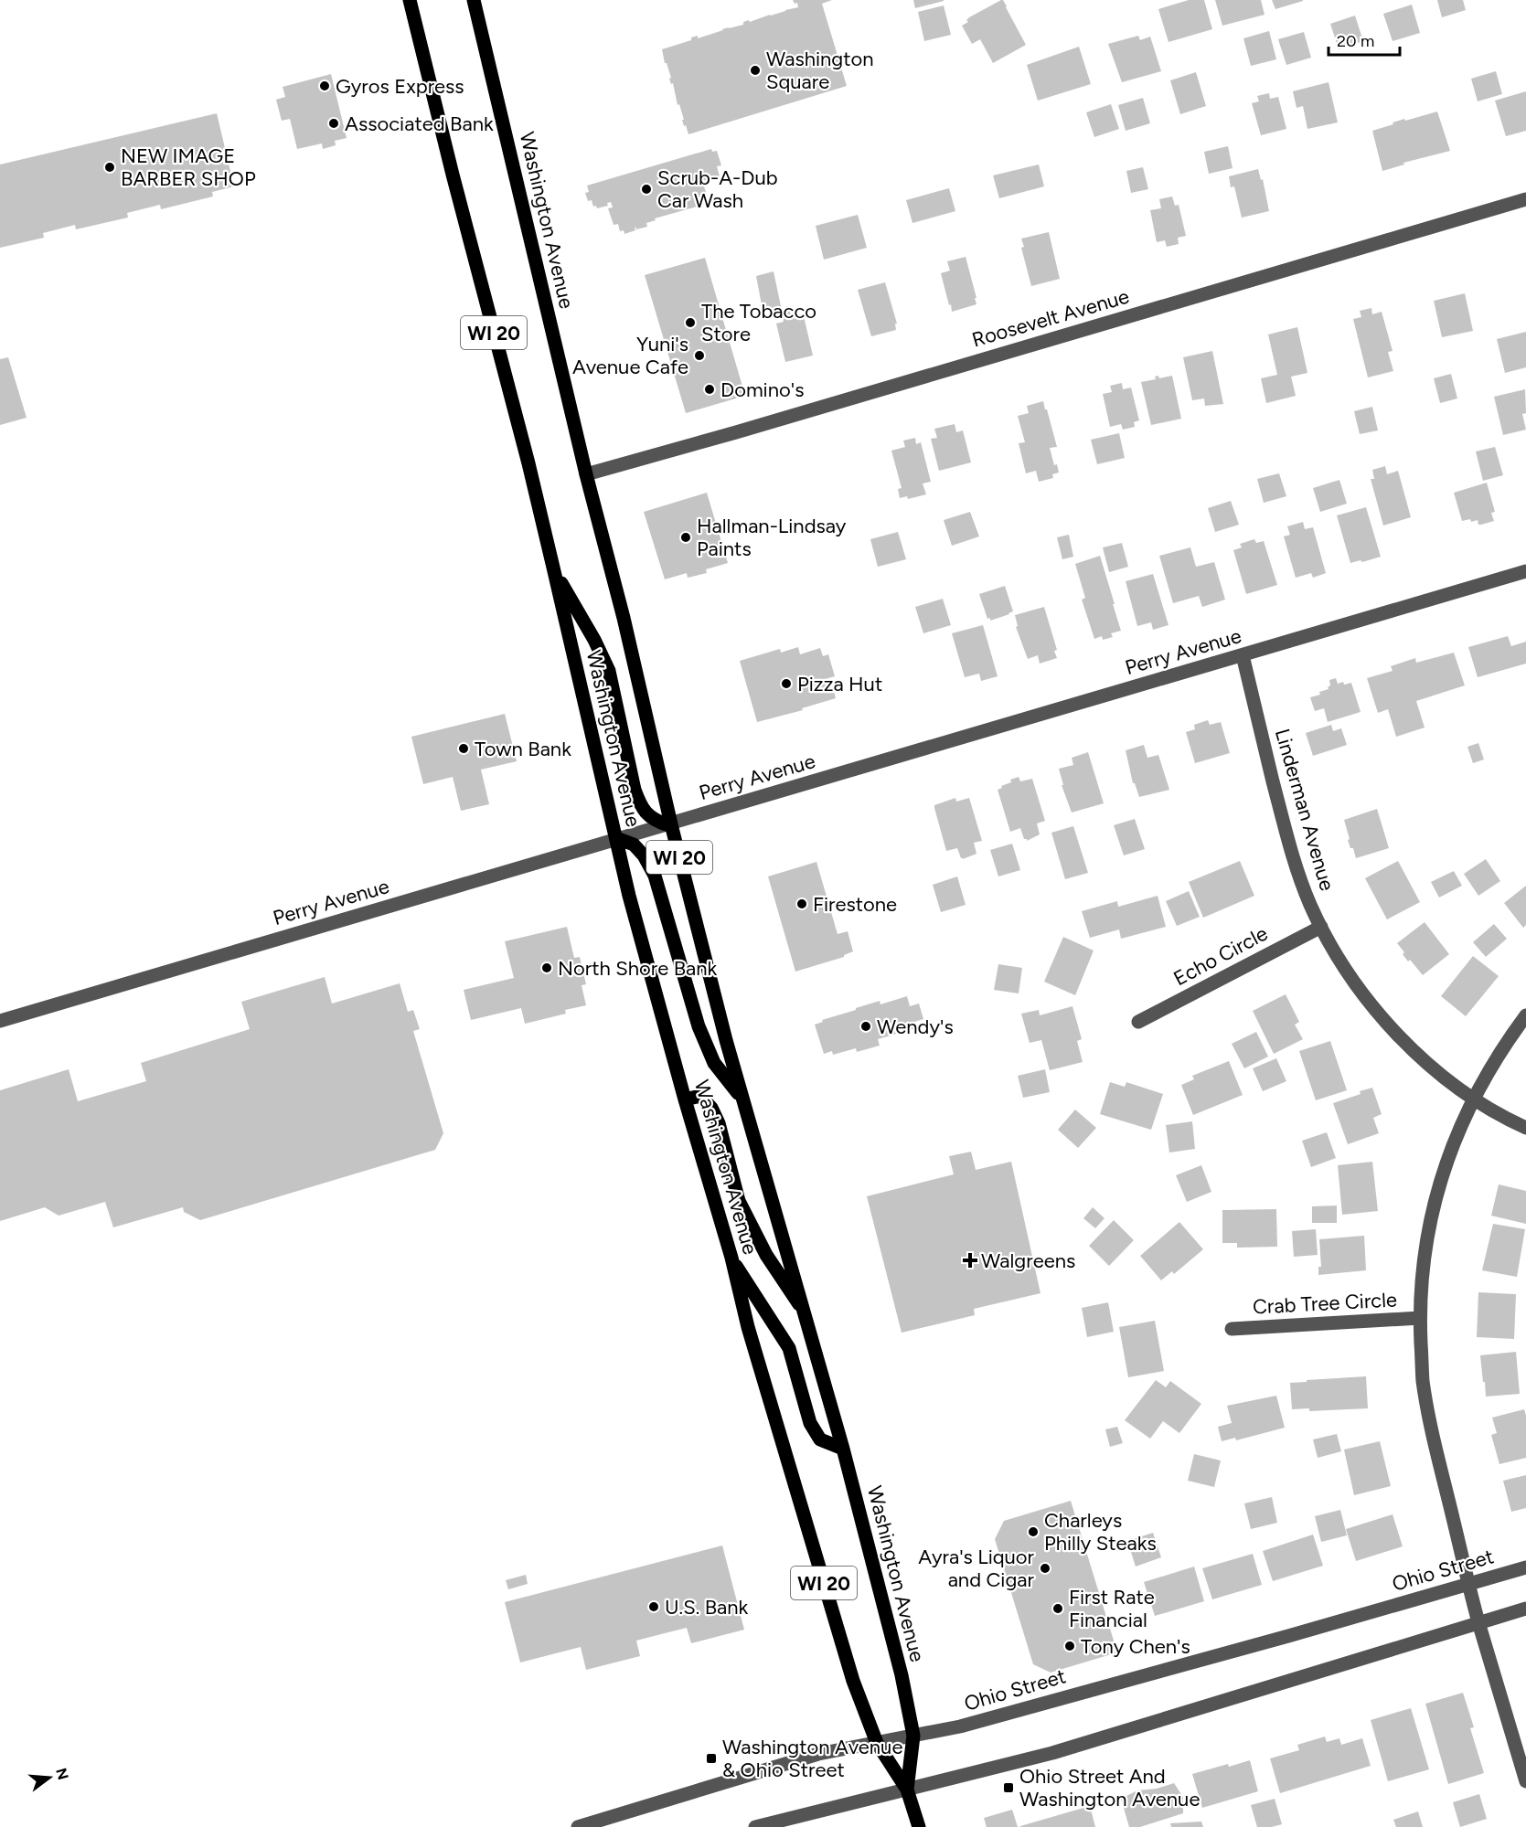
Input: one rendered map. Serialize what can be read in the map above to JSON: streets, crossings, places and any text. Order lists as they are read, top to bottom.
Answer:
{
  "streets": {
    "main road": ["Washington Avenue", "WI 20"],
    "street": [
      "Roosevelt Avenue",
      "Perry Avenue",
      "Linderman Avenue",
      "Echo Circle",
      "Crab Tree Circle",
      "Ohio Street"
    ]
  },
  "crossings": [
    ["Washington Avenue", "Roosevelt Avenue"],
    ["Washington Avenue", "Perry Avenue"],
    ["Washington Avenue", "Ohio Street"],
    ["Perry Avenue", "Linderman Avenue"],
    ["Linderman Avenue", "Echo Circle"]
  ],
  "places": {
    "other": [
      "Washington Square",
      "Gyros Express",
      "Associated Bank",
      "NEW IMAGE BARBER SHOP",
      "Scrub-A-Dub Car Wash",
      "The Tobacco Store",
      "Yuni's Avenue Cafe",
      "Domino's",
      "Hallman-Lindsay Paints",
      "Pizza Hut",
      "Town Bank",
      "Firestone",
      "North Shore Bank",
      "Wendy's",
      "Charleys Philly Steaks",
      "Ayra's Liquor and Cigar",
      "U.S. Bank",
      "First Rate Financial",
      "Tony Chen's"
    ],
    "health": ["Walgreens"],
    "transit": ["Washington Avenue & Ohio Street", "Ohio Street And Washington Avenue"]
  },
  "scale_bar": "20 m",
  "north": "right"
}
